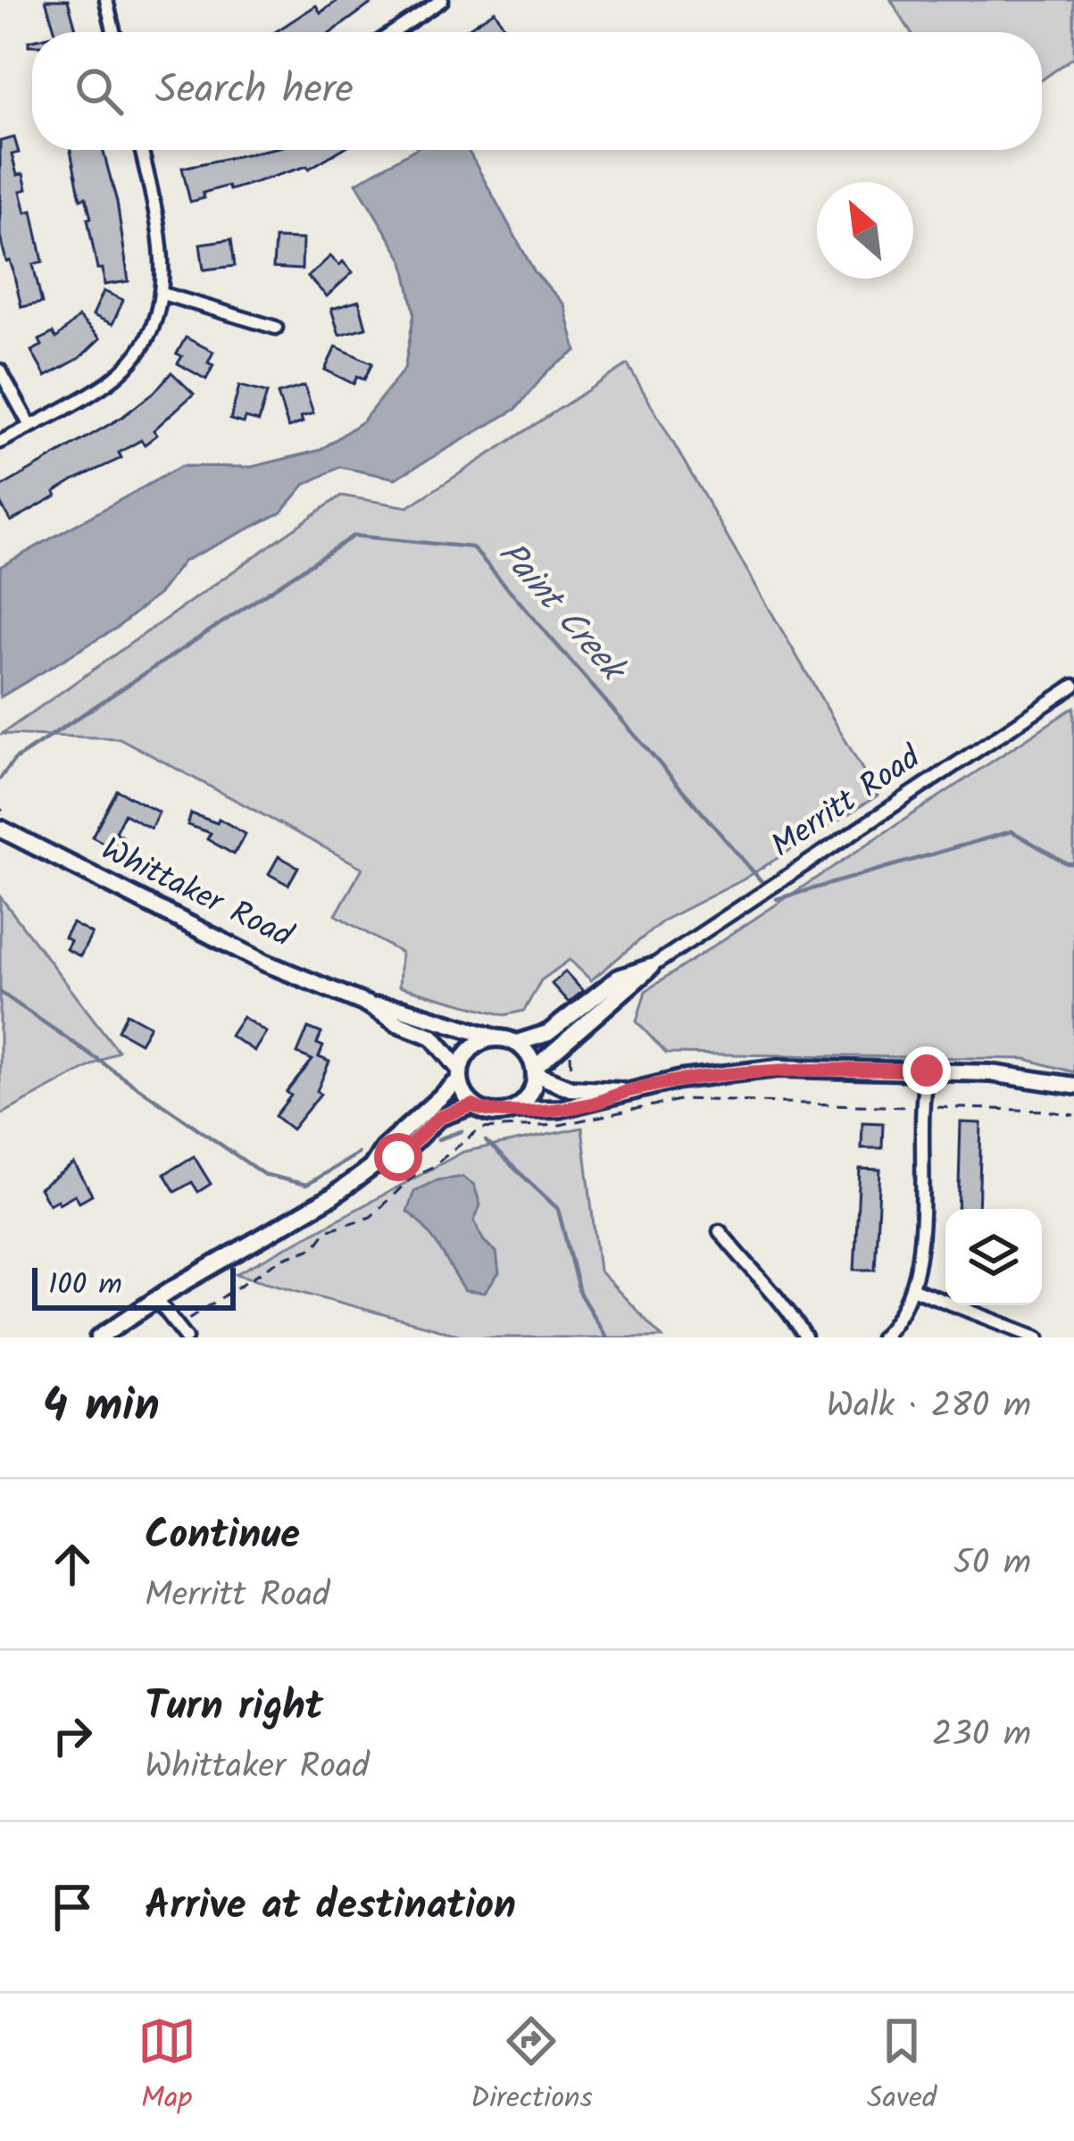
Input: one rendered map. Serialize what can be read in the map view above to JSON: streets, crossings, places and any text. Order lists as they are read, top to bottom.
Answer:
{
  "streets": {
    "main road": ["Merritt Road", "Whittaker Road"]
  },
  "crossings": [
    ["Merritt Road", "Whittaker Road"]
  ],
  "water": ["Paint Creek"],
  "scale_bar": "100 m",
  "north": "top left",
  "page": {
    "search": "Search here",
    "scale": "100 m",
    "heading": ["4 min", "Walk · 280 m"],
    "list": [
      ["Continue", "Merritt Road", "50 m"],
      ["Turn right", "Whittaker Road", "230 m"],
      "Arrive at destination"
    ],
    "nav": ["Map", "Directions", "Saved"]
  }
}
